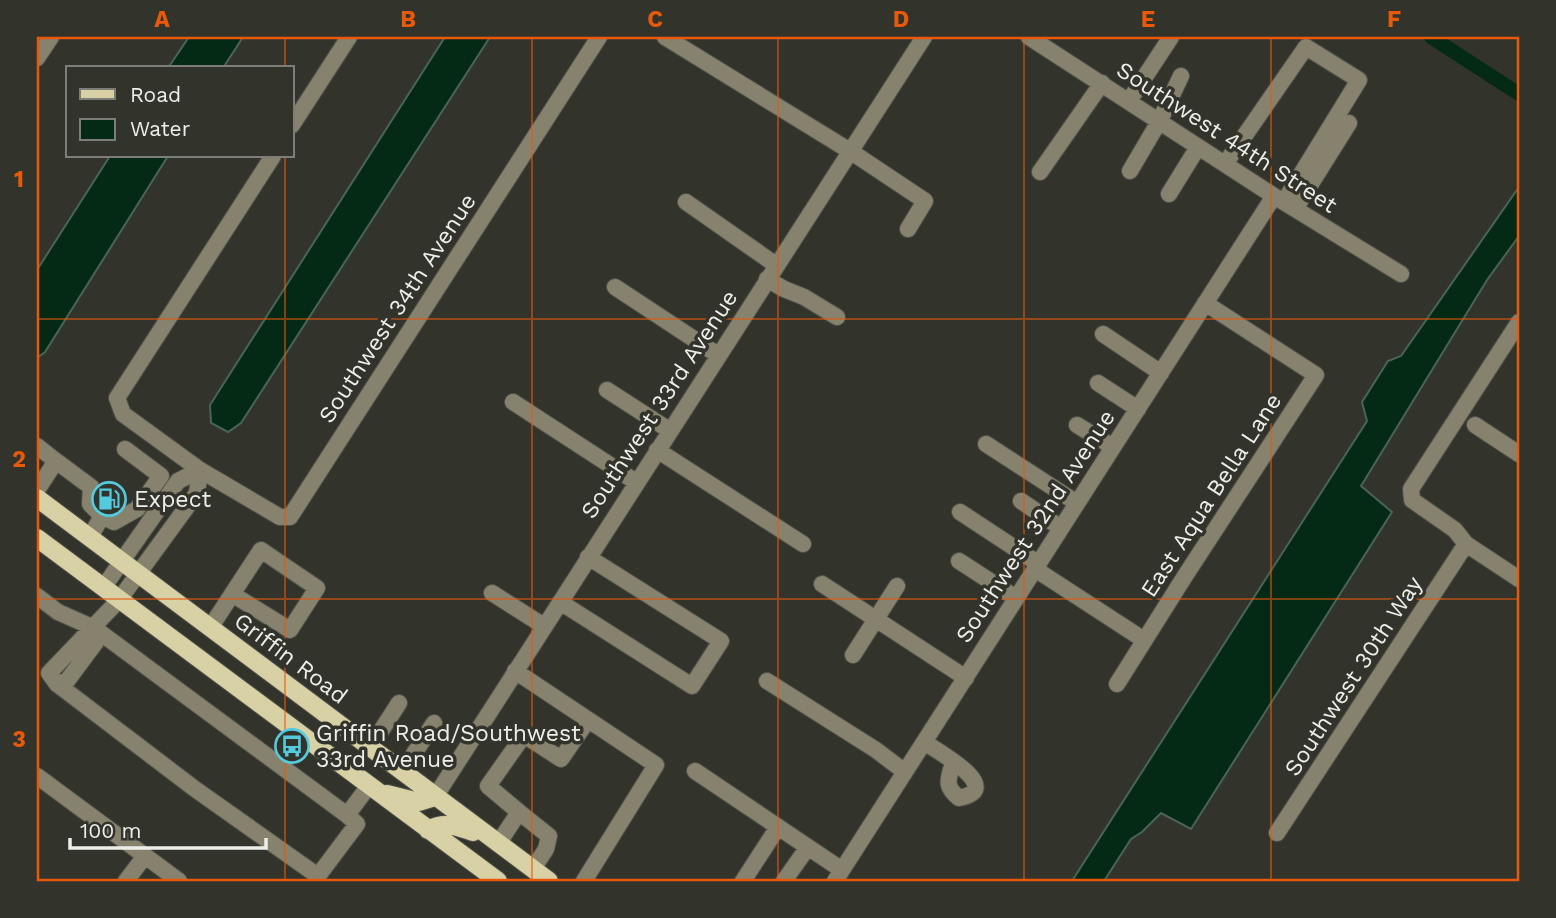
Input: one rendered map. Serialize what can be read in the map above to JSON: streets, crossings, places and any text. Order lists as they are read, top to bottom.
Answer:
{
  "streets": {
    "main road": ["Griffin Road"],
    "street": [
      "Southwest 44th Street",
      "Southwest 34th Avenue",
      "Southwest 33rd Avenue",
      "East Aqua Bella Lane",
      "Southwest 32nd Avenue",
      "Southwest 30th Way"
    ]
  },
  "crossings": [
    ["Southwest 44th Street", "Southwest 32nd Avenue"],
    ["Southwest 33rd Avenue", "Griffin Road"],
    ["East Aqua Bella Lane", "Southwest 32nd Avenue"]
  ],
  "places": {
    "fuel station": ["Expect"],
    "bus stop": ["Griffin Road/Southwest 33rd Avenue"]
  },
  "legend": ["Road", "Water"],
  "scale_bar": "100 m",
  "grid": {
    "columns": [
      "A",
      "B",
      "C",
      "D",
      "E",
      "F"
    ],
    "rows": ["1", "2", "3"]
  }
}
